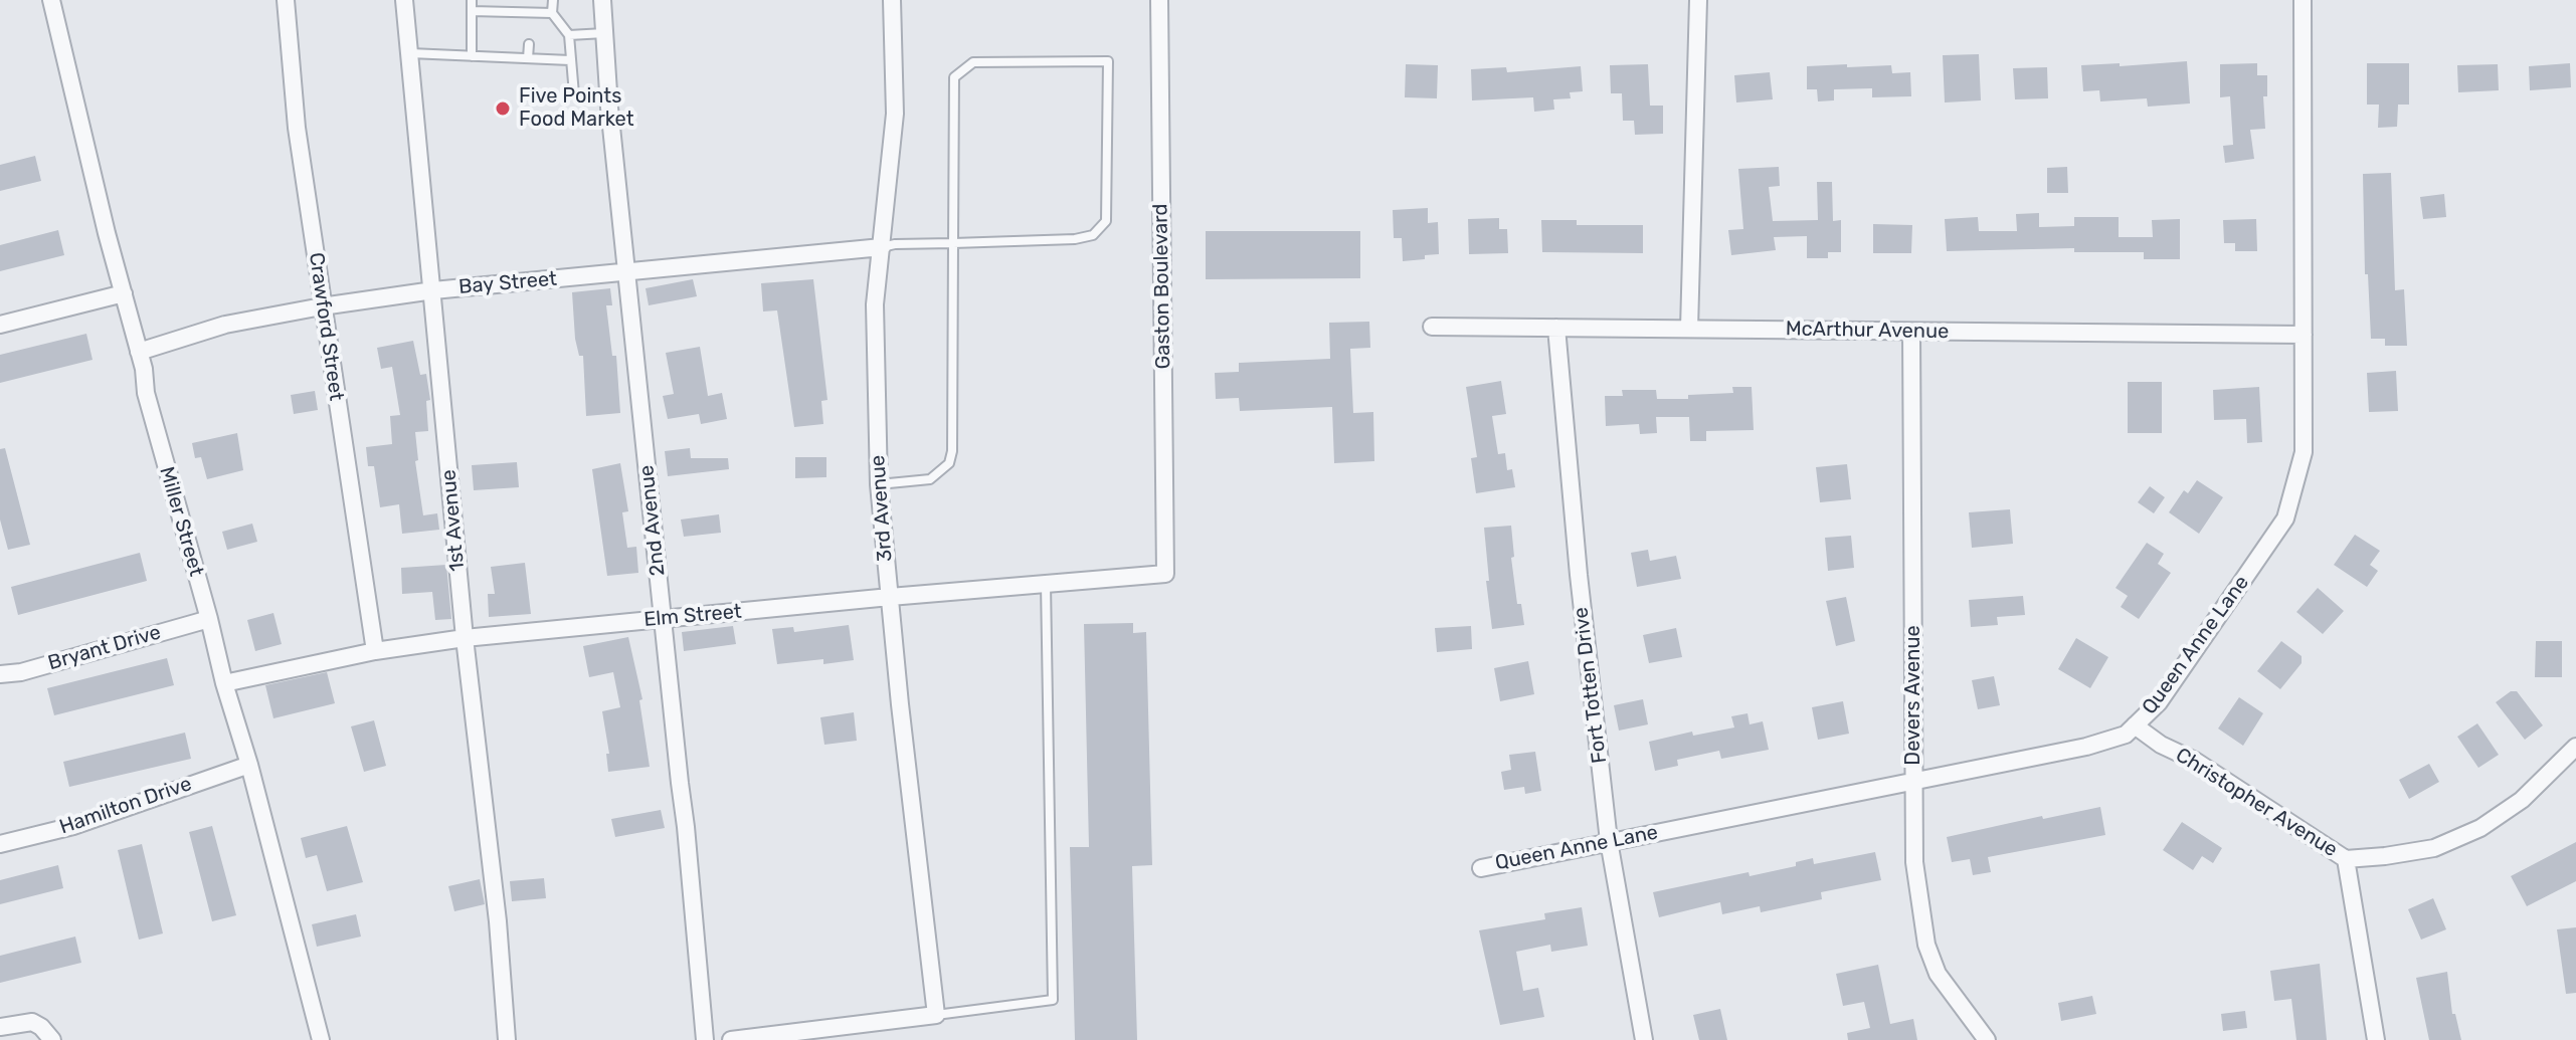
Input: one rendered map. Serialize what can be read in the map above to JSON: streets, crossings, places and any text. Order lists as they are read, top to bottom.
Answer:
{
  "streets": {
    "street": [
      "Bay Street",
      "Gaston Boulevard",
      "Crawford Street",
      "McArthur Avenue",
      "3rd Avenue",
      "1st Avenue",
      "2nd Avenue",
      "Miller Street",
      "Elm Street",
      "Queen Anne Lane",
      "Bryant Drive",
      "Fort Totten Drive",
      "Devers Avenue",
      "Christopher Avenue",
      "Hamilton Drive"
    ]
  },
  "crossings": [
    ["Bay Street", "Crawford Street"],
    ["Bay Street", "3rd Avenue"],
    ["Bay Street", "1st Avenue"],
    ["Bay Street", "2nd Avenue"],
    ["Bay Street", "Miller Street"],
    ["Gaston Boulevard", "Elm Street"],
    ["Crawford Street", "Elm Street"],
    ["McArthur Avenue", "Queen Anne Lane"],
    ["McArthur Avenue", "Fort Totten Drive"],
    ["McArthur Avenue", "Devers Avenue"],
    ["3rd Avenue", "Elm Street"],
    ["1st Avenue", "Elm Street"],
    ["2nd Avenue", "Elm Street"],
    ["Miller Street", "Elm Street"],
    ["Miller Street", "Bryant Drive"],
    ["Miller Street", "Hamilton Drive"],
    ["Queen Anne Lane", "Fort Totten Drive"],
    ["Queen Anne Lane", "Devers Avenue"],
    ["Queen Anne Lane", "Christopher Avenue"]
  ],
  "places": ["Five Points Food Market"]
}
